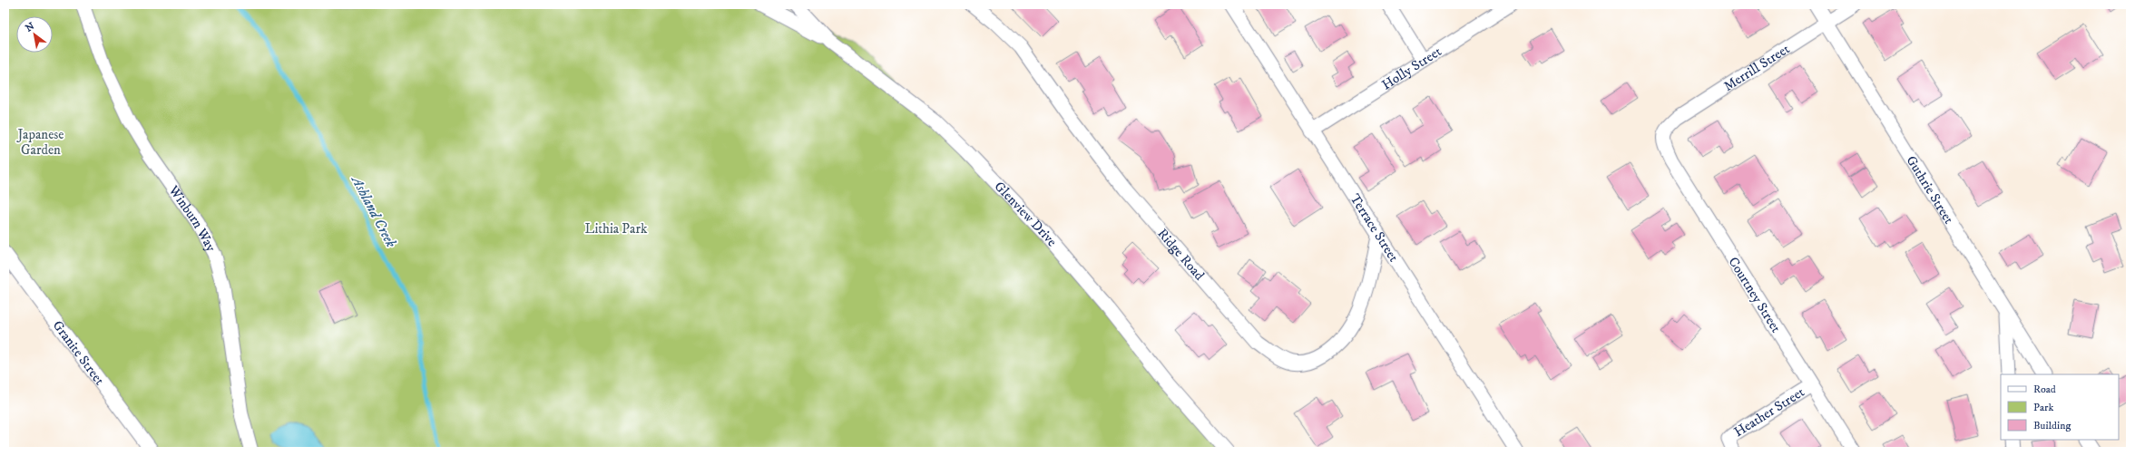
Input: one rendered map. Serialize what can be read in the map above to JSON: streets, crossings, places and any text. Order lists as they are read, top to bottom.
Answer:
{
  "streets": {
    "street": [
      "Holly Street",
      "Merrill Street",
      "Guthrie Street",
      "Glenview Drive",
      "Winburn Way",
      "Terrace Street",
      "Ridge Road",
      "Courtney Street",
      "Granite Street",
      "Heather Street"
    ]
  },
  "crossings": [
    ["Holly Street", "Terrace Street"],
    ["Merrill Street", "Guthrie Street"],
    ["Merrill Street", "Courtney Street"],
    ["Terrace Street", "Ridge Road"],
    ["Courtney Street", "Heather Street"]
  ],
  "water": ["Ashland Creek"],
  "parks": ["Japanese Garden", "Lithia Park"],
  "legend": ["Road", "Park", "Building"],
  "north": "top left"
}
